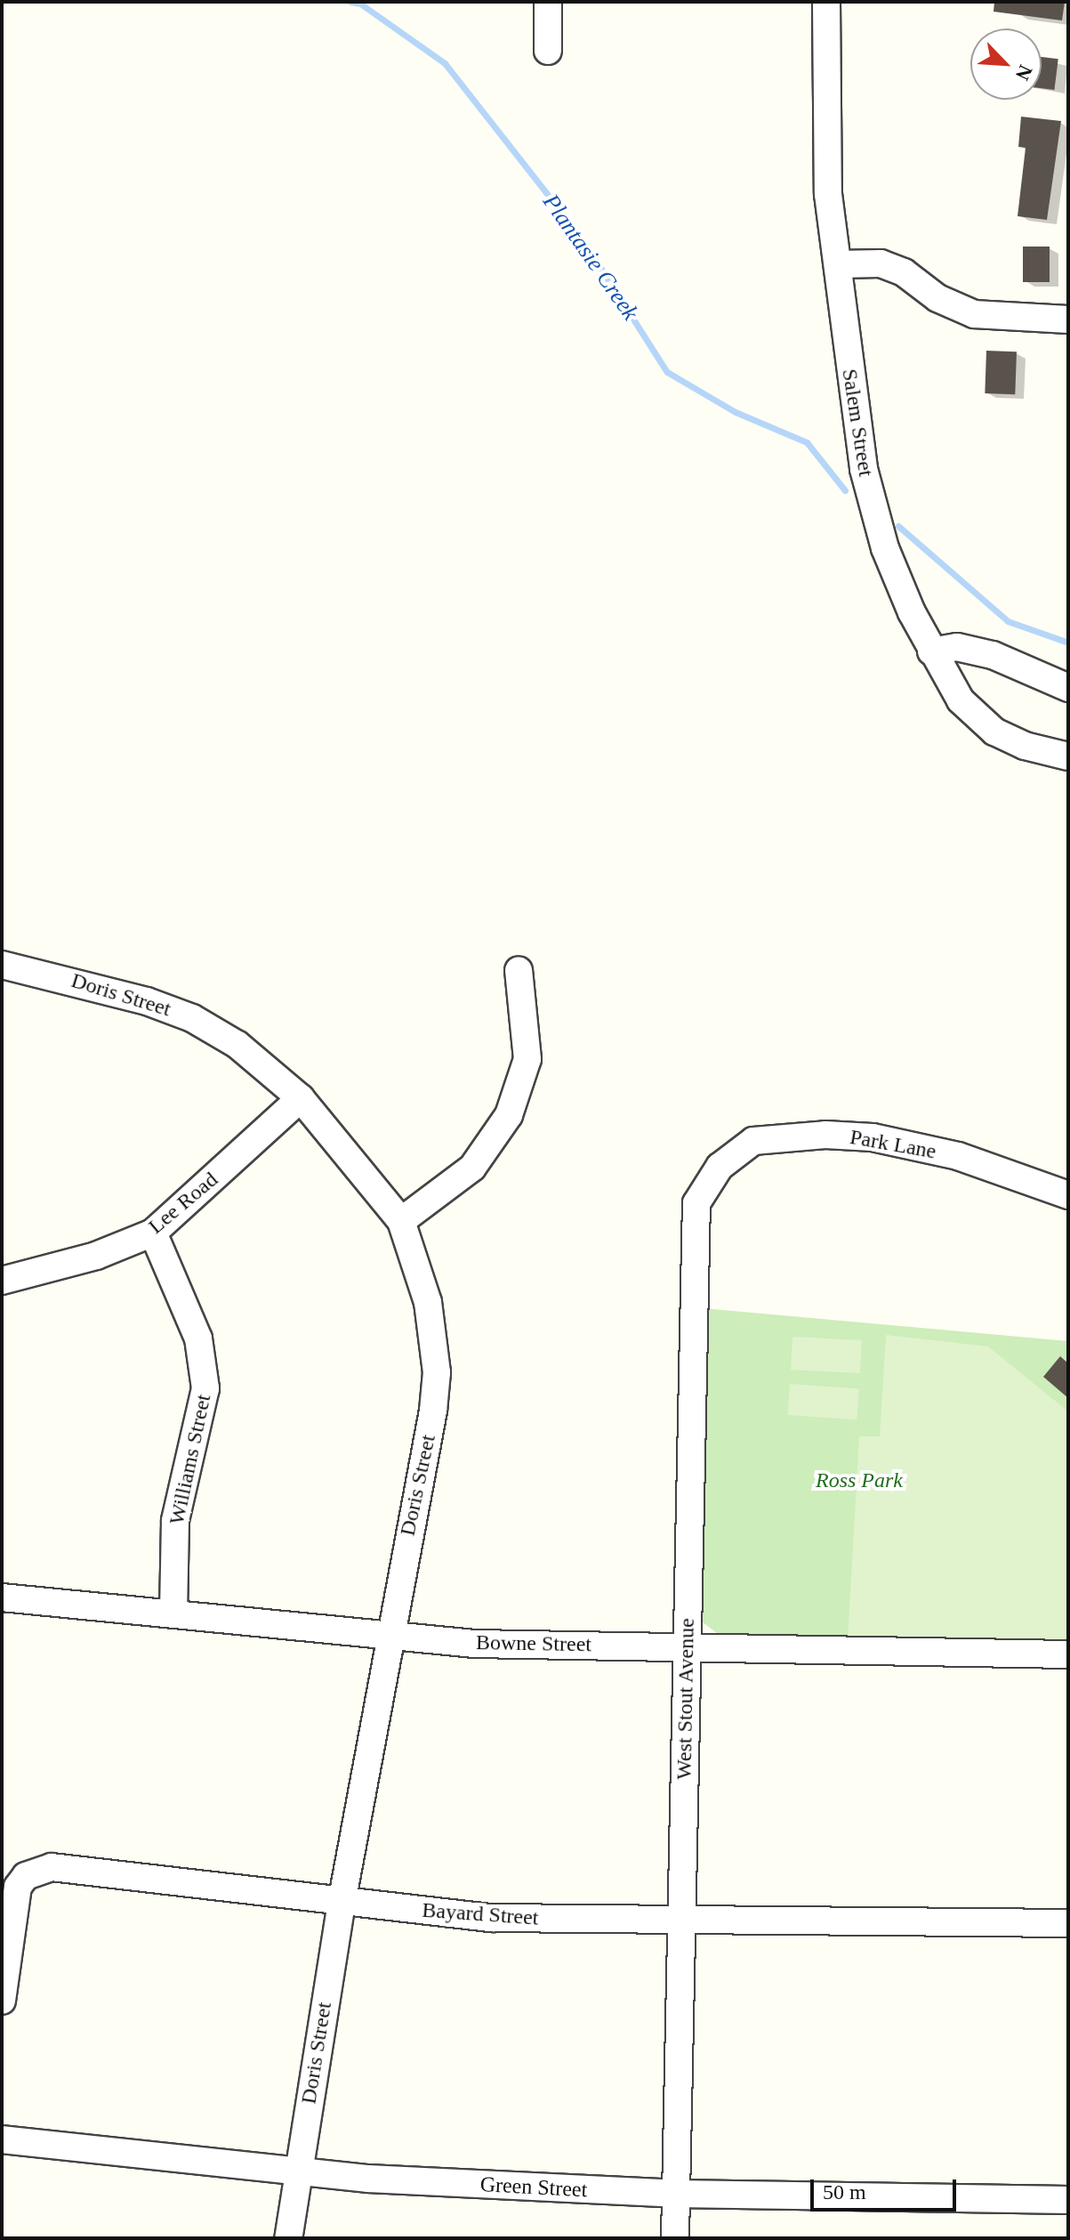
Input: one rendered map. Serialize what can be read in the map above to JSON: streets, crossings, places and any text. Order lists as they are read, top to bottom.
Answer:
{
  "streets": {
    "street": [
      "Salem Street",
      "Doris Street",
      "Park Lane",
      "Lee Road",
      "Williams Street",
      "Bowne Street",
      "West Stout Avenue",
      "Bayard Street",
      "Green Street"
    ]
  },
  "crossings": [
    ["Doris Street", "Lee Road"],
    ["Doris Street", "Bowne Street"],
    ["Doris Street", "Bayard Street"],
    ["Doris Street", "Green Street"],
    ["Park Lane", "West Stout Avenue"],
    ["Lee Road", "Williams Street"],
    ["Williams Street", "Bowne Street"],
    ["Bowne Street", "West Stout Avenue"],
    ["West Stout Avenue", "Bayard Street"],
    ["West Stout Avenue", "Green Street"]
  ],
  "water": ["Plantasie Creek"],
  "parks": ["Ross Park"],
  "scale_bar": "50 m",
  "north": "bottom right"
}
